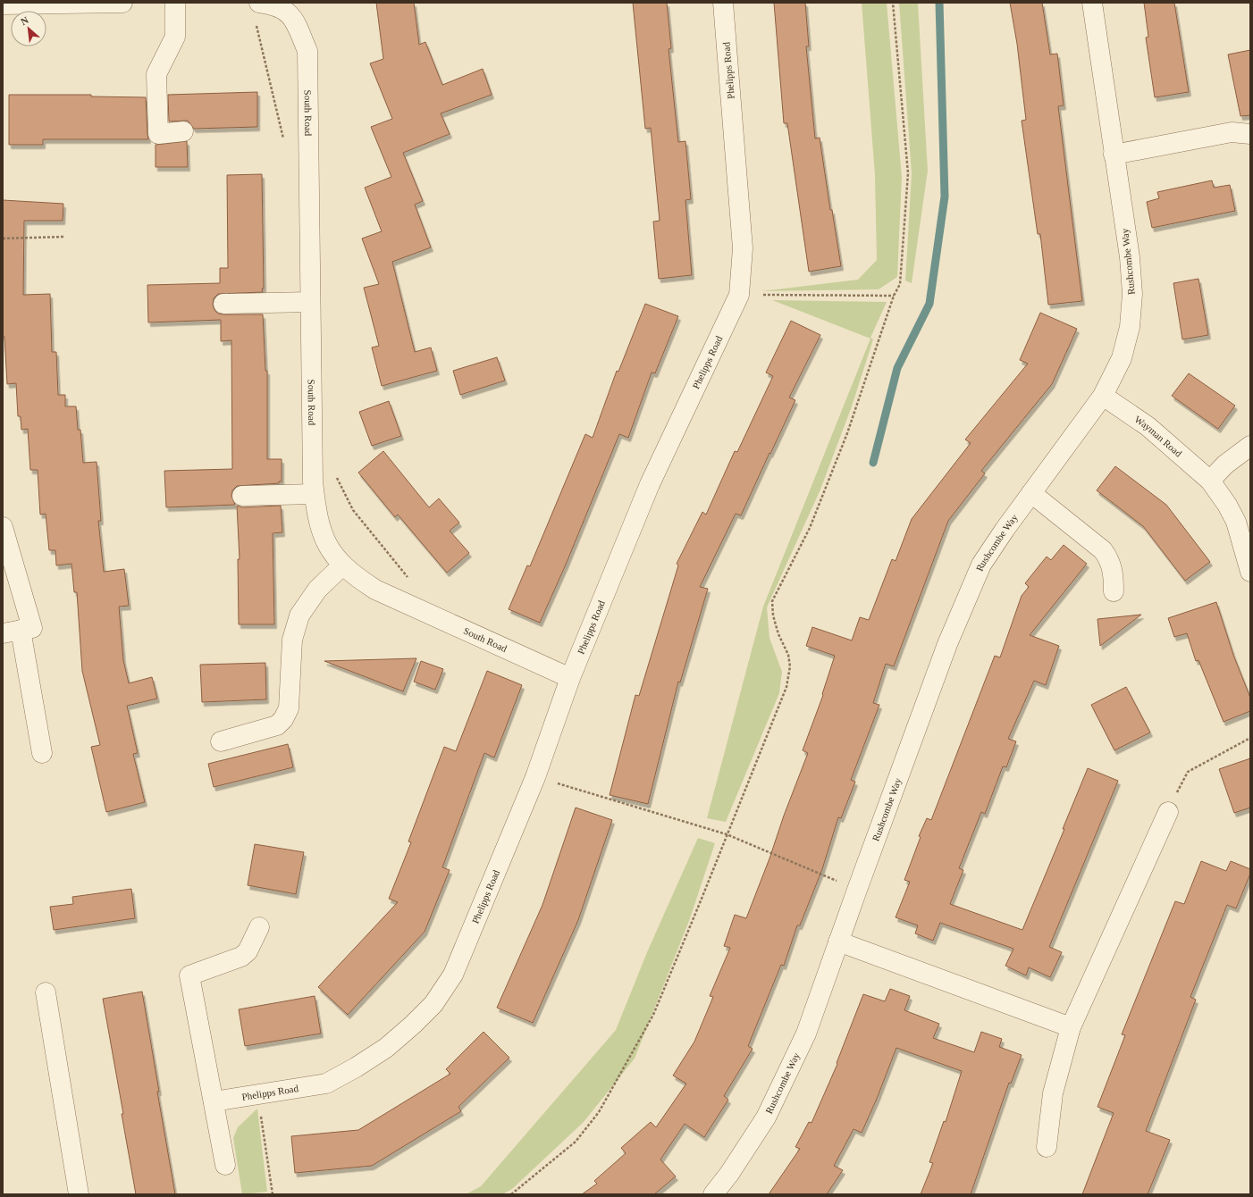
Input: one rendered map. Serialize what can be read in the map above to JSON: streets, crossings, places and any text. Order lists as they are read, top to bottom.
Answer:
{
  "streets": {
    "street": [
      "Phelipps Road",
      "South Road",
      "Rushcombe Way",
      "Wayman Road"
    ]
  },
  "crossings": [
    ["Phelipps Road", "South Road"],
    ["Rushcombe Way", "Wayman Road"]
  ],
  "north": "top left"
}
